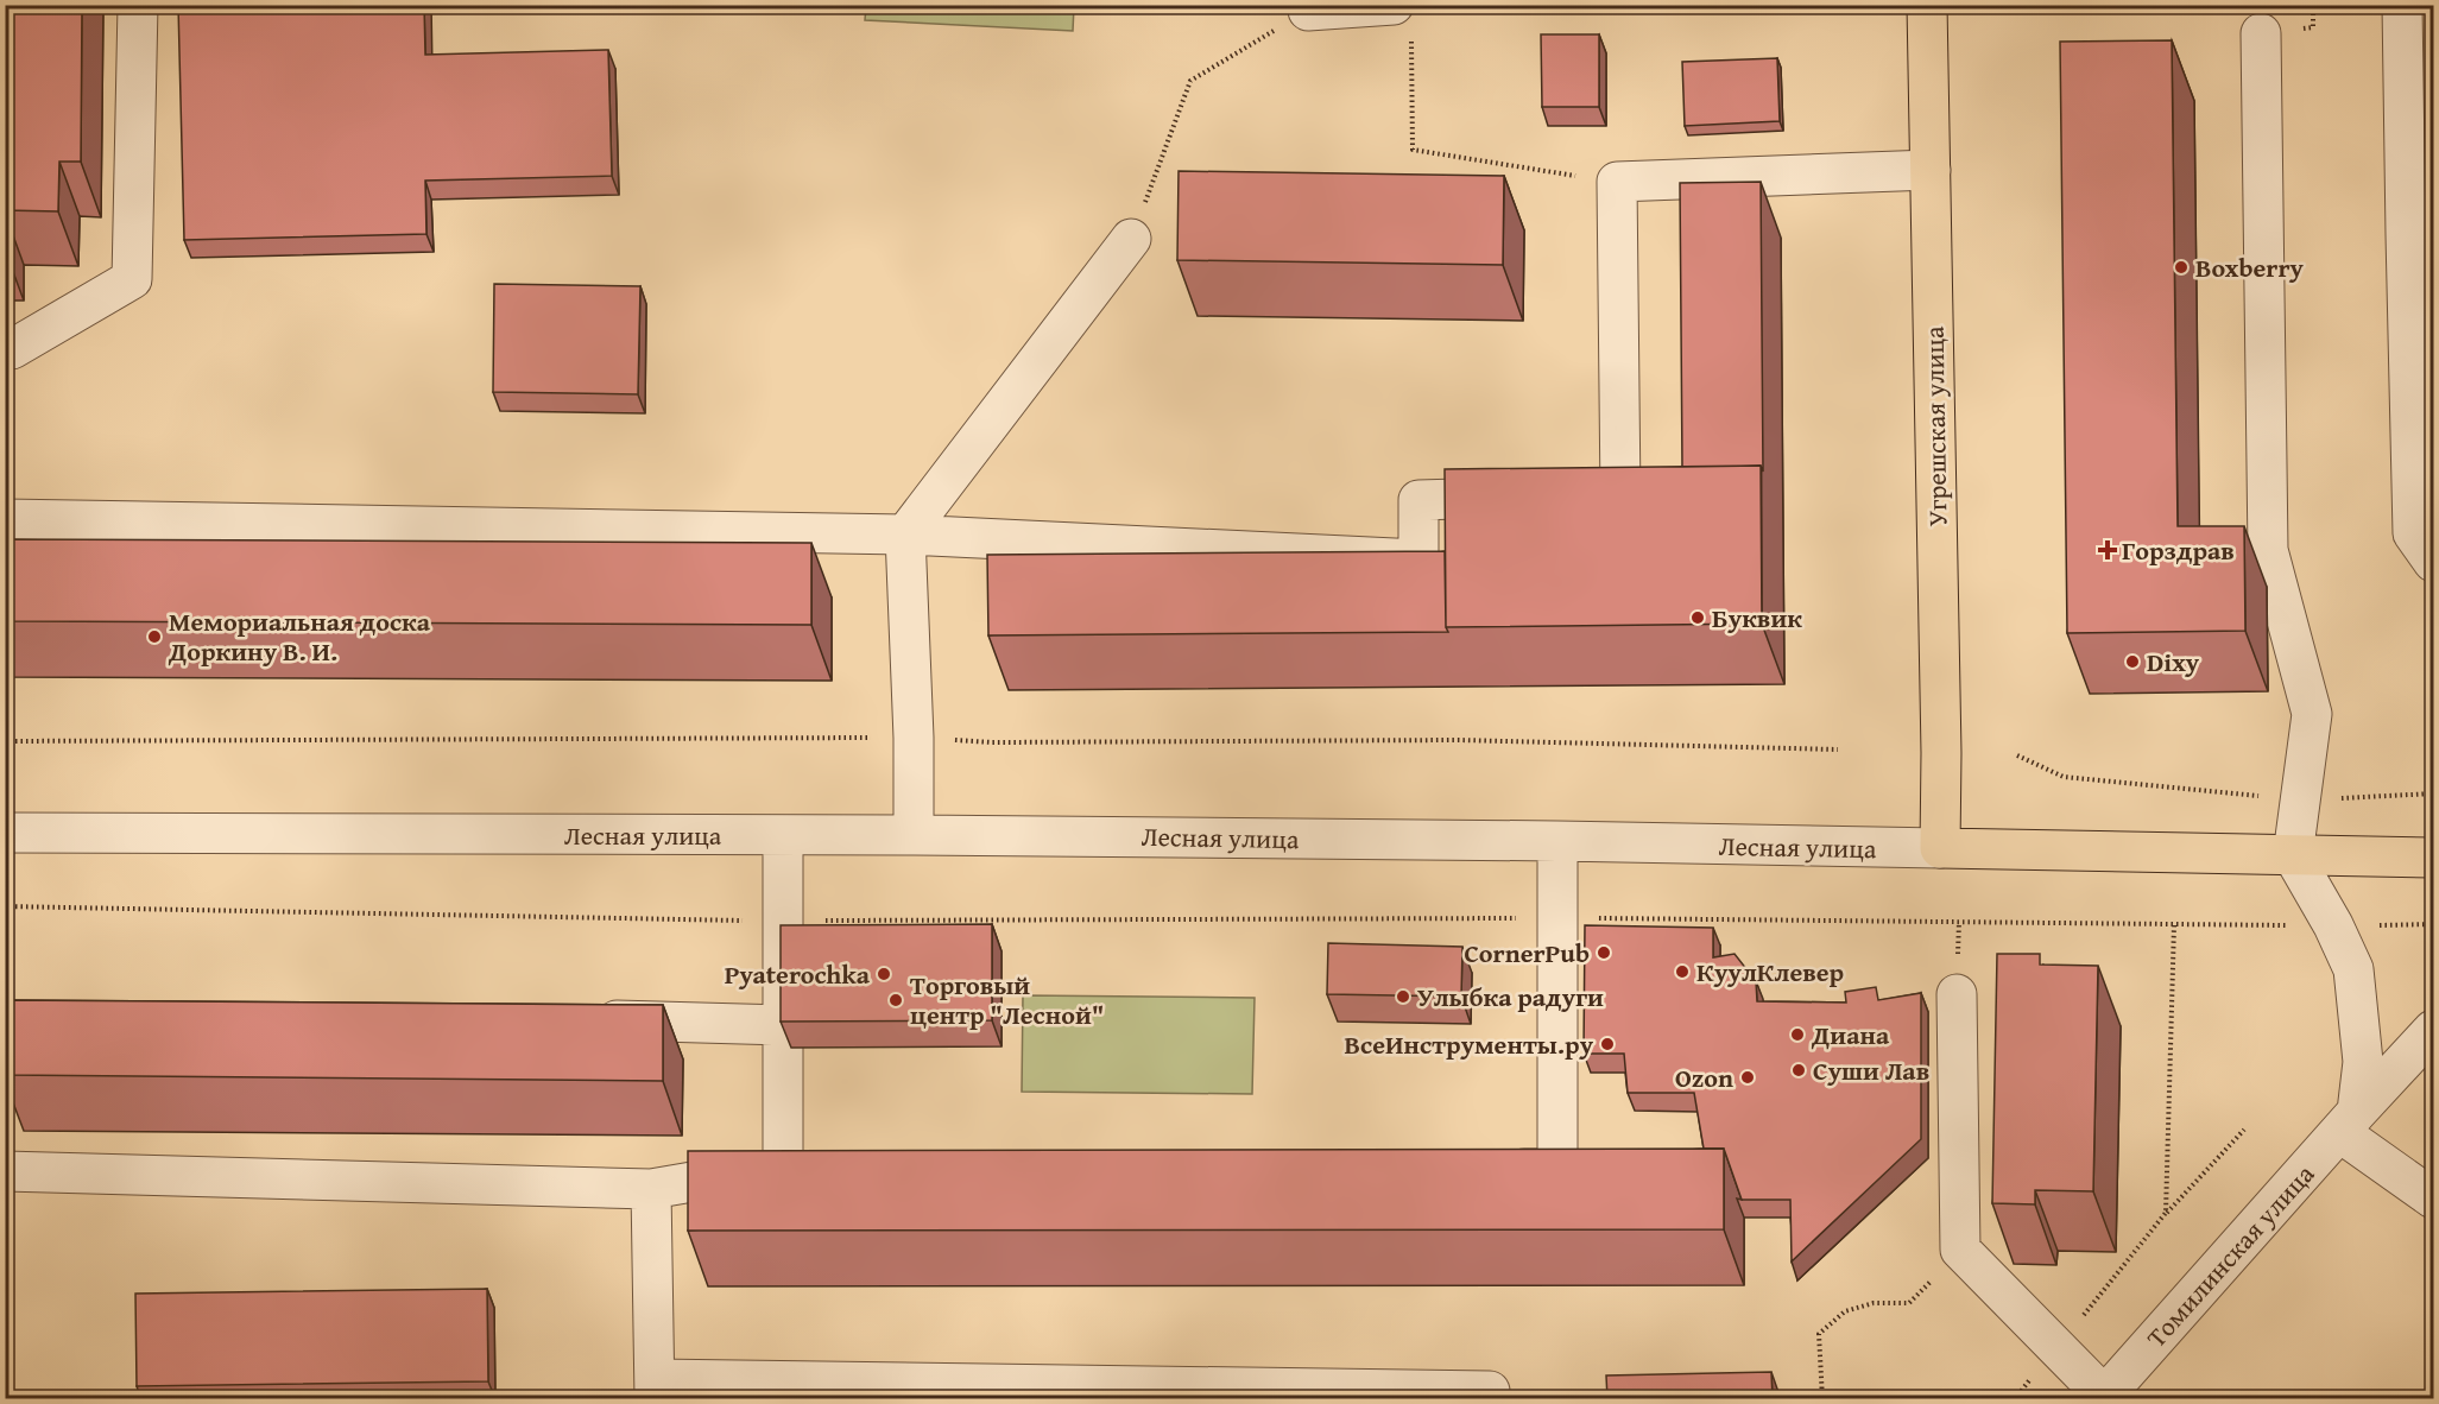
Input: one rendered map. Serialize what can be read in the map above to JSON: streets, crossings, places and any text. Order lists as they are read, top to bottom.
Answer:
{
  "streets": {
    "main road": ["Угрешская улица", "Лесная улица"],
    "street": ["Томилинская улица"]
  },
  "crossings": [
    ["Угрешская улица", "Лесная улица"]
  ],
  "places": {
    "other": [
      "Boxberry",
      "Буквик",
      "Мемориальная доска Доркину В. И.",
      "Dixy",
      "CornerPub",
      "КуулКлевер",
      "Pyaterochka",
      "Улыбка радуги",
      "Торговый центр \"Лесной\"",
      "Диана",
      "ВсеИнструменты.ру",
      "Суши Лав",
      "Ozon"
    ],
    "health": ["Горздрав"]
  }
}
